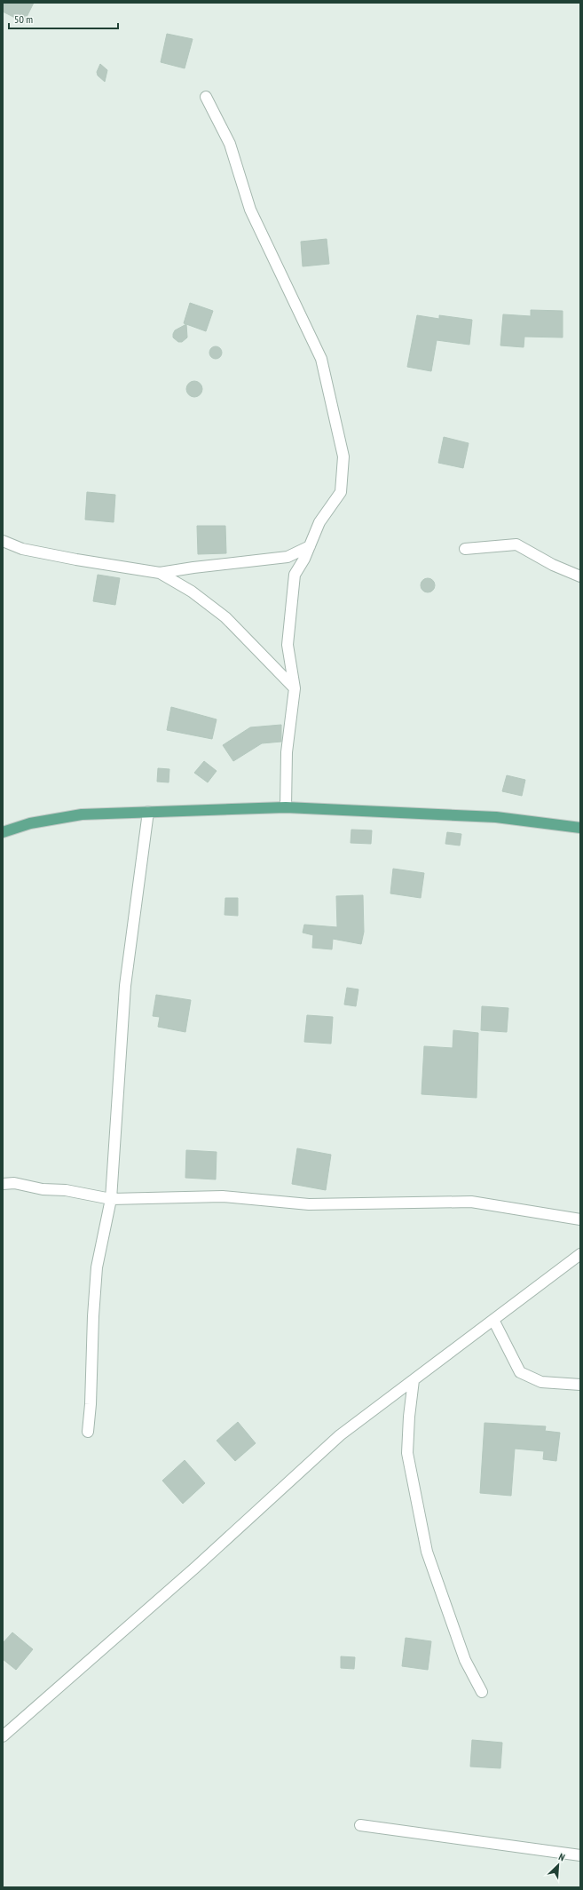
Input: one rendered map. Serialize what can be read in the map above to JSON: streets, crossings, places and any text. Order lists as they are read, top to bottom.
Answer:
{
  "scale_bar": "50 m",
  "north": "top right"
}
